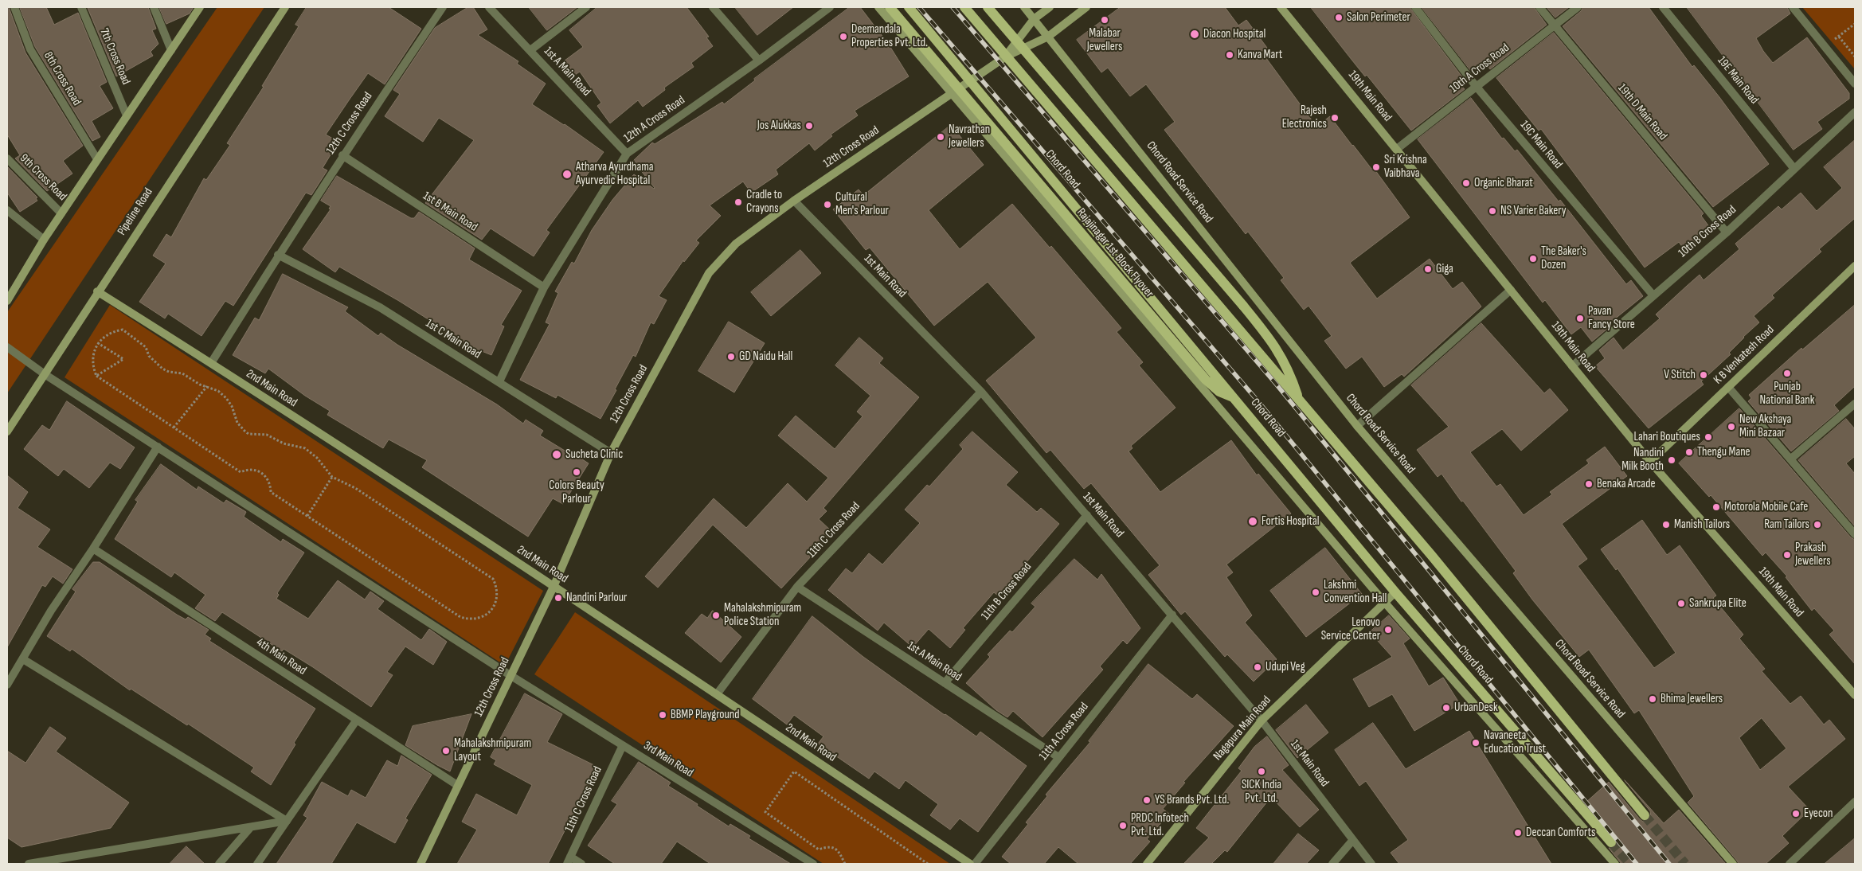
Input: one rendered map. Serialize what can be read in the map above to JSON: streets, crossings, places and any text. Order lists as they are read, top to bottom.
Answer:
{
  "streets": {
    "main road": ["Chord Road", "Rajajinagar 1st Block Flyover"],
    "street": [
      "7th Cross Road",
      "10th A Cross Road",
      "1st A Main Road",
      "8th Cross Road",
      "19E Main Road",
      "19th Main Road",
      "19th D Main Road",
      "12th A Cross Road",
      "12th C Cross Road",
      "19C Main Road",
      "12th Cross Road",
      "9th Cross Road",
      "Chord Road Service Road",
      "Pipeline Road",
      "1st B Main Road",
      "10th B Cross Road",
      "1st Main Road",
      "1st C Main Road",
      "K B Venkatesh Road",
      "2nd Main Road",
      "11th C Cross Road",
      "11th B Cross Road",
      "4th Main Road",
      "Nagapura Main Road",
      "11th A Cross Road",
      "3rd Main Road"
    ]
  },
  "crossings": [
    ["10th A Cross Road", "19th Main Road"],
    ["10th A Cross Road", "19th D Main Road"],
    ["10th A Cross Road", "19C Main Road"],
    ["1st A Main Road", "12th A Cross Road"],
    ["1st A Main Road", "11th C Cross Road"],
    ["1st A Main Road", "11th B Cross Road"],
    ["1st A Main Road", "11th A Cross Road"],
    ["19E Main Road", "10th B Cross Road"],
    ["19th Main Road", "10th B Cross Road"],
    ["19th Main Road", "K B Venkatesh Road"],
    ["19th D Main Road", "10th B Cross Road"],
    ["12th A Cross Road", "1st B Main Road"],
    ["12th A Cross Road", "1st C Main Road"],
    ["12th C Cross Road", "1st B Main Road"],
    ["12th C Cross Road", "1st C Main Road"],
    ["12th C Cross Road", "2nd Main Road"],
    ["19C Main Road", "10th B Cross Road"],
    ["12th Cross Road", "Chord Road"],
    ["12th Cross Road", "1st Main Road"],
    ["12th Cross Road", "1st C Main Road"],
    ["12th Cross Road", "2nd Main Road"],
    ["12th Cross Road", "4th Main Road"],
    ["12th Cross Road", "3rd Main Road"],
    ["Chord Road", "Rajajinagar 1st Block Flyover"],
    ["Chord Road", "Nagapura Main Road"],
    ["Pipeline Road", "2nd Main Road"],
    ["Pipeline Road", "3rd Main Road"],
    ["1st Main Road", "11th C Cross Road"],
    ["1st Main Road", "11th B Cross Road"],
    ["1st Main Road", "Nagapura Main Road"],
    ["1st Main Road", "11th A Cross Road"],
    ["2nd Main Road", "11th C Cross Road"],
    ["11th C Cross Road", "3rd Main Road"]
  ],
  "places": [
    "Salon Perimeter",
    "Malabar Jewellers",
    "Diacon Hospital",
    "Deemandala Properties Pvt. Ltd.",
    "Kanva Mart",
    "Rajesh Electronics",
    "Jos Alukkas",
    "Navrathan Jewellers",
    "Sri Krishna Vaibhava",
    "Atharva Ayurdhama Ayurvedic Hospital",
    "Organic Bharat",
    "Cradle to Crayons",
    "Cultural Men's Parlour",
    "NS Varier Bakery",
    "The Baker's Dozen",
    "Giga",
    "Pavan Fancy Store",
    "GD Naidu Hall",
    "Punjab National Bank",
    "V Stitch",
    "New Akshaya Mini Bazaar",
    "Lahari Boutiques",
    "Thengu Mane",
    "Sucheta Clinic",
    "Nandini Milk Booth",
    "Colors Beauty Parlour",
    "Benaka Arcade",
    "Motorola Mobile Cafe",
    "Fortis Hospital",
    "Manish Tailors",
    "Ram Tailors",
    "Prakash Jewellers",
    "Lakshmi Convention Hall",
    "Nandini Parlour",
    "Sankrupa Elite",
    "Mahalakshmipuram Police Station",
    "Lenovo Service Center",
    "Udupi Veg",
    "Bhima Jewellers",
    "UrbanDesk",
    "BBMP Playground",
    "Navaneeta Education Trust",
    "Mahalakshmipuram Layout",
    "SICK India Pvt. Ltd.",
    "YS Brands Pvt. Ltd.",
    "Eyecon",
    "PRDC Infotech Pvt. Ltd.",
    "Deccan Comforts"
  ]
}
